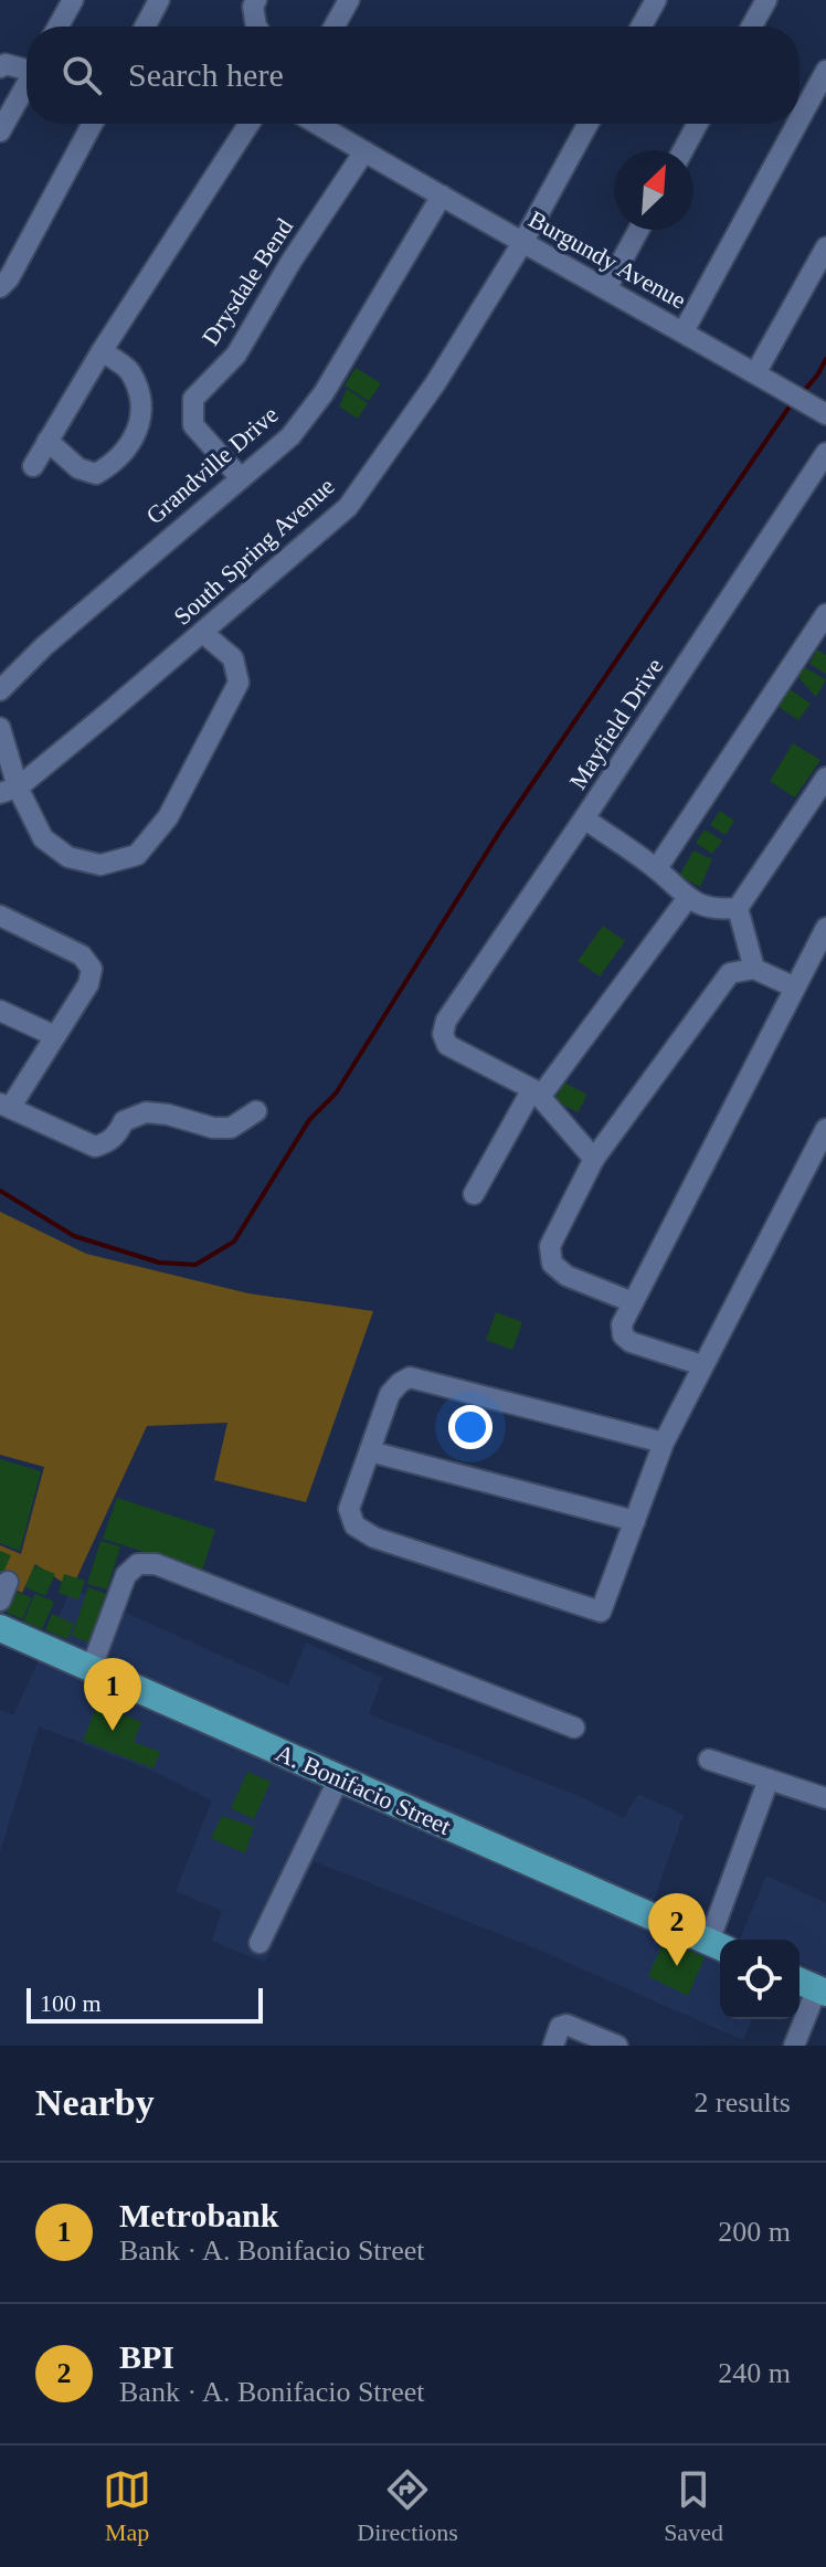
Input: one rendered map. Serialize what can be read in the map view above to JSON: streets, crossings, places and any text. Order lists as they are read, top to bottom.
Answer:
{
  "streets": {
    "main road": ["A. Bonifacio Street"],
    "street": [
      "Burgundy Avenue",
      "Drysdale Bend",
      "Grandville Drive",
      "South Spring Avenue",
      "Mayfield Drive"
    ]
  },
  "crossings": [
    ["Burgundy Avenue", "Drysdale Bend"],
    ["Burgundy Avenue", "Grandville Drive"],
    ["Burgundy Avenue", "South Spring Avenue"],
    ["Drysdale Bend", "Grandville Drive"]
  ],
  "scale_bar": "100 m",
  "north": "top right",
  "page": {
    "search": "Search here",
    "pins": ["1", "2"],
    "scale": "100 m",
    "heading": ["Nearby", "2 results"],
    "list": [
      {
        "mark": "1",
        "name": "Metrobank",
        "note": "Bank · A. Bonifacio Street",
        "value": "200 m"
      },
      {
        "mark": "2",
        "name": "BPI",
        "note": "Bank · A. Bonifacio Street",
        "value": "240 m"
      }
    ],
    "nav": ["Map", "Directions", "Saved"]
  }
}
